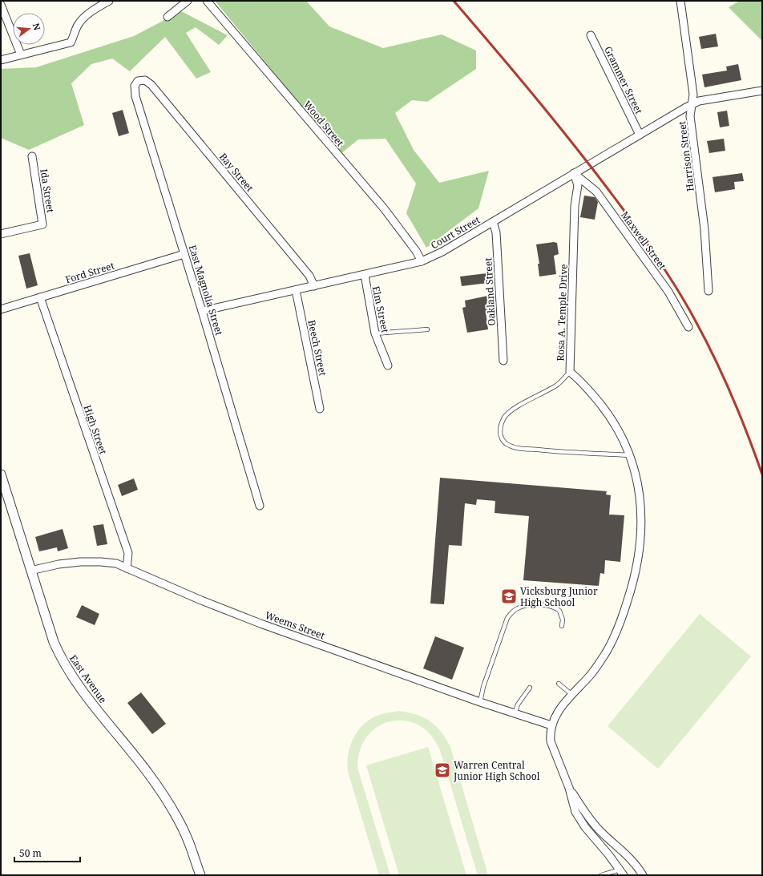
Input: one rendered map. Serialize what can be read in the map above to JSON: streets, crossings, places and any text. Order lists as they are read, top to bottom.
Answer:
{
  "streets": {
    "street": [
      "Grammer Street",
      "Wood Street",
      "Harrison Street",
      "Bay Street",
      "Ida Street",
      "Court Street",
      "Maxwell Street",
      "Ford Street",
      "East Magnolia Street",
      "Oakland Street",
      "Elm Street",
      "Rosa A. Temple Drive",
      "Beech Street",
      "High Street",
      "Weems Street",
      "East Avenue"
    ]
  },
  "crossings": [
    ["Grammer Street", "Court Street"],
    ["Wood Street", "Court Street"],
    ["Harrison Street", "Court Street"],
    ["Bay Street", "Court Street"],
    ["Bay Street", "East Magnolia Street"],
    ["Court Street", "Maxwell Street"],
    ["Court Street", "East Magnolia Street"],
    ["Court Street", "Oakland Street"],
    ["Court Street", "Elm Street"],
    ["Court Street", "Rosa A. Temple Drive"],
    ["Court Street", "Beech Street"],
    ["Maxwell Street", "Rosa A. Temple Drive"],
    ["Ford Street", "East Magnolia Street"],
    ["Ford Street", "High Street"],
    ["Rosa A. Temple Drive", "Weems Street"],
    ["High Street", "Weems Street"],
    ["Weems Street", "East Avenue"]
  ],
  "places": {
    "school or university": ["Vicksburg Junior High School", "Warren Central Junior High School"]
  },
  "scale_bar": "50 m",
  "north": "right"
}
